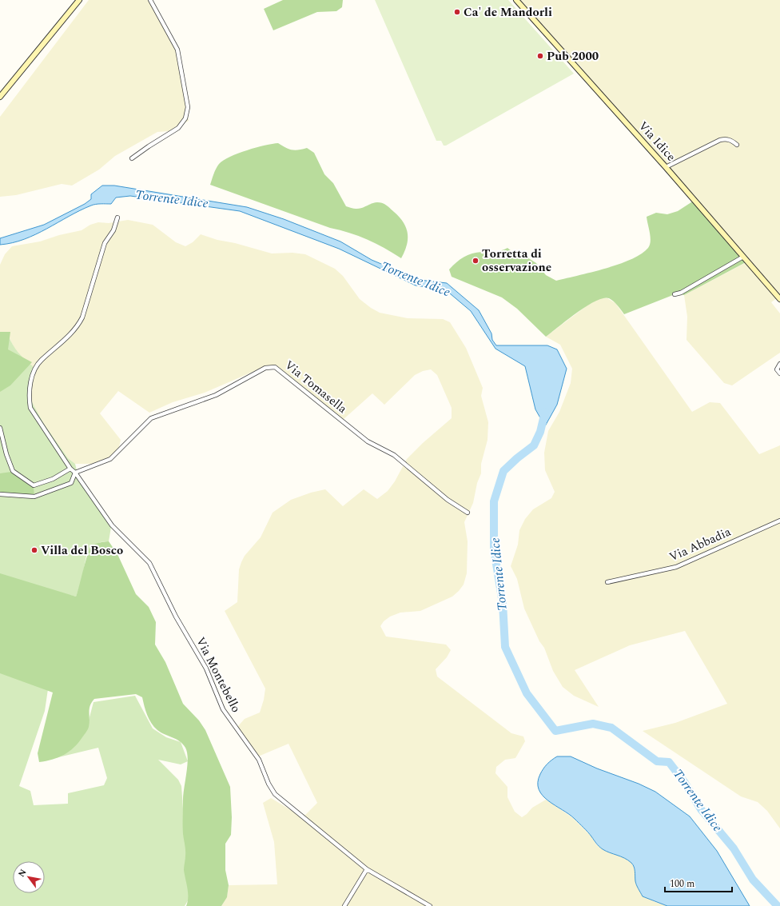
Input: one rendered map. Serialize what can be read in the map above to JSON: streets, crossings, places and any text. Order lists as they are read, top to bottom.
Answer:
{
  "streets": {
    "main road": ["Via Idice"],
    "street": ["Via Tomasella", "Via Abbadia", "Via Montebello"]
  },
  "crossings": [
    ["Via Tomasella", "Via Montebello"]
  ],
  "water": ["Torrente Idice"],
  "places": [
    "Ca' de Mandorli",
    "Pub 2000",
    "Torretta di osservazione",
    "Villa del Bosco"
  ],
  "scale_bar": "100 m",
  "north": "top left"
}
